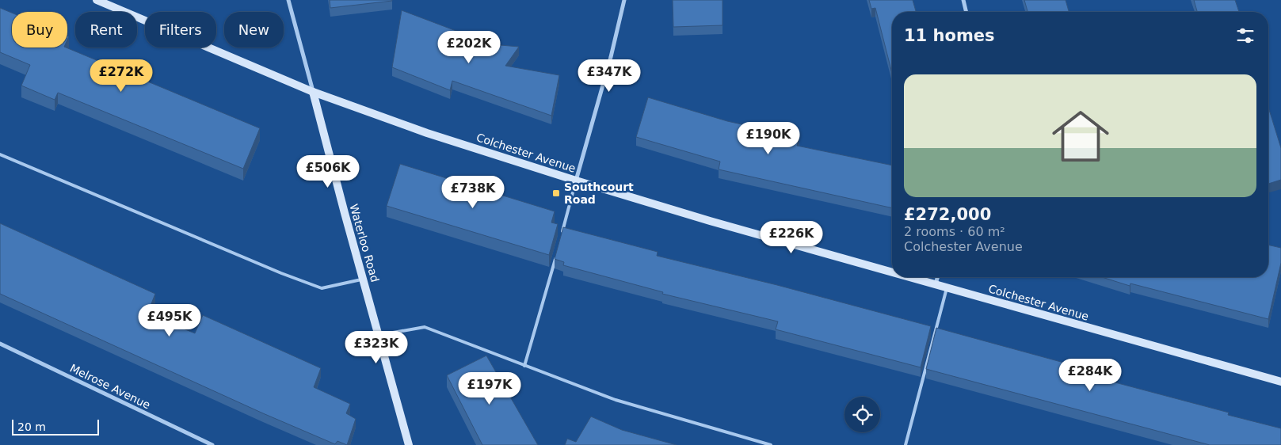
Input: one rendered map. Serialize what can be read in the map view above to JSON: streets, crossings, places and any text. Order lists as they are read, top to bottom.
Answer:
{
  "streets": {
    "street": ["Colchester Avenue", "Waterloo Road", "Melrose Avenue"]
  },
  "crossings": [
    ["Colchester Avenue", "Waterloo Road"]
  ],
  "places": {
    "transit": ["Southcourt Road"]
  },
  "scale_bar": "20 m",
  "page": {
    "chip": [
      "Buy",
      "Rent",
      "Filters",
      "New"
    ],
    "heading": "11 homes",
    "price": [
      "£202K",
      "£272K",
      "£347K",
      "£190K",
      "£506K",
      "£738K",
      "£226K",
      "£495K",
      "£323K",
      "£284K",
      "£197K"
    ],
    "list": [
      {
        "name": "£272,000",
        "note": "2 rooms · 60 m² · Colchester Avenue"
      }
    ],
    "scale": "20 m"
  }
}
